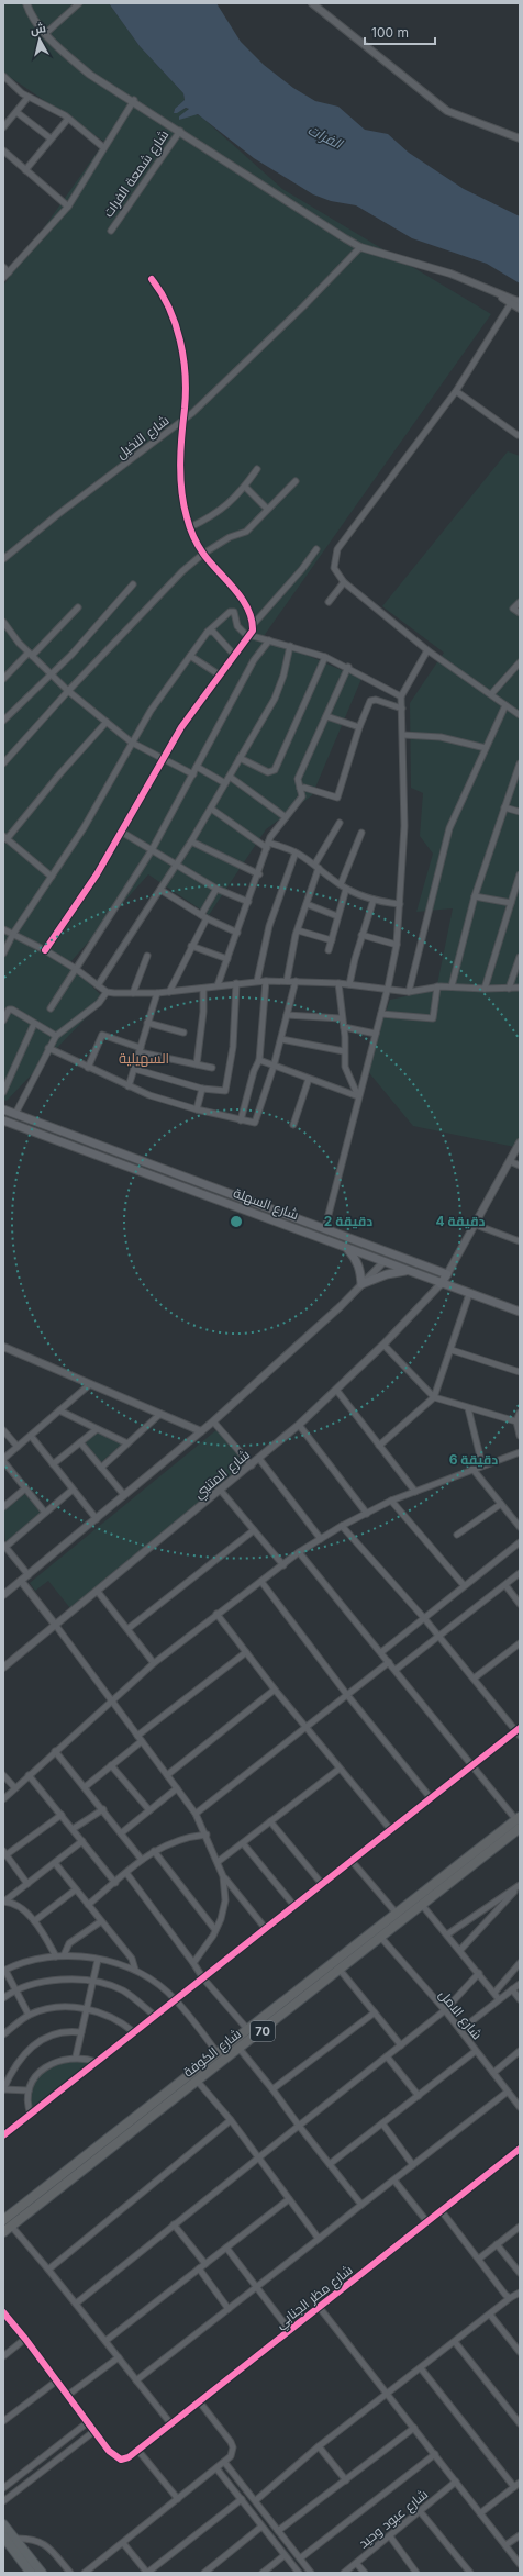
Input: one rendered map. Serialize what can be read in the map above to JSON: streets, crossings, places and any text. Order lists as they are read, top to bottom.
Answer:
{
  "streets": {
    "highway": ["70", "شارع الكوفة"],
    "main road": ["شارع السهلة"],
    "street": [
      "شارع شمعة الفرات",
      "شارع النخيل",
      "شارع المتنبي",
      "شارع الامل",
      "شارع مظر الجنابي",
      "شارع عبود وحيد"
    ]
  },
  "crossings": [
    ["شارع السهلة", "شارع المتنبي"],
    ["شارع الامل", "شارع الكوفة"]
  ],
  "districts": ["السهيلية"],
  "water": ["الفرات"],
  "scale_bar": "100 m",
  "north": "top",
  "rings": ["2 دقيقة", "4 دقيقة", "6 دقيقة"]
}
